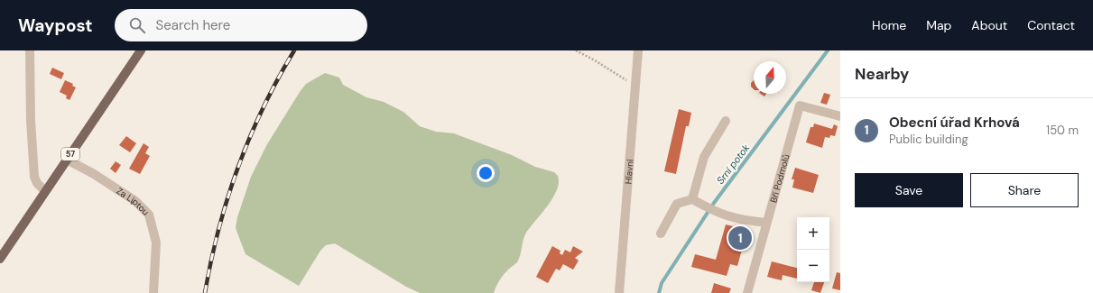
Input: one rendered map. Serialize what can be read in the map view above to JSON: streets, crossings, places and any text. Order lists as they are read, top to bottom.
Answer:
{
  "streets": {
    "main road": ["57"],
    "street": ["Hlavní", "Bří Podmolů", "Za Liptou"]
  },
  "crossings": [
    ["57", "Za Liptou"]
  ],
  "water": ["Srní potok"],
  "north": "top",
  "page": {
    "header": "Waypost",
    "search": "Search here",
    "nav": [
      "Home",
      "Map",
      "About",
      "Contact"
    ],
    "heading": "Nearby",
    "list": [
      {
        "mark": "1",
        "name": "Obecní úřad Krhová",
        "note": "Public building",
        "value": "150 m"
      }
    ],
    "buttons": ["Save", "Share"],
    "map_buttons": ["+", "−"],
    "pins": "1"
  }
}
